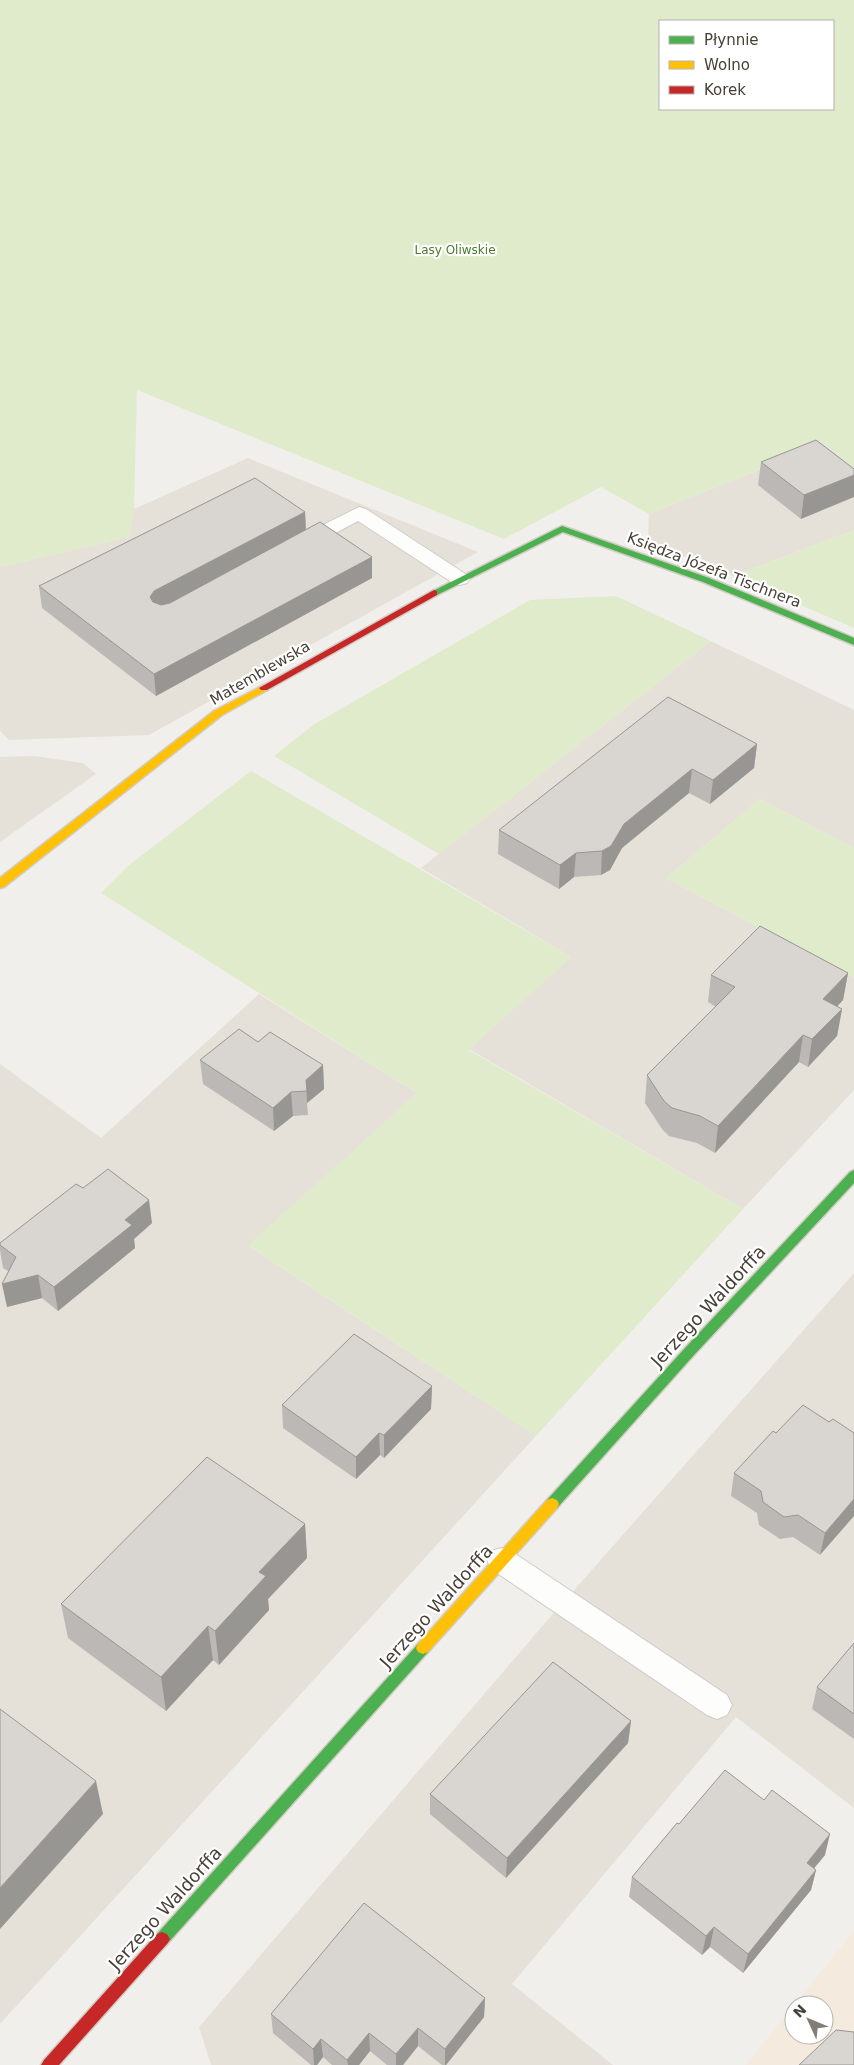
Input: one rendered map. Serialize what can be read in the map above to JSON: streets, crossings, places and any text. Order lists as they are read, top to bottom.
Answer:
{
  "streets": {
    "street": ["Księdza Józefa Tischnera", "Matemblewska", "Jerzego Waldorffa"]
  },
  "crossings": [
    ["Księdza Józefa Tischnera", "Matemblewska"]
  ],
  "parks": ["Lasy Oliwskie"],
  "legend": ["Płynnie", "Wolno", "Korek"],
  "north": "top left"
}
